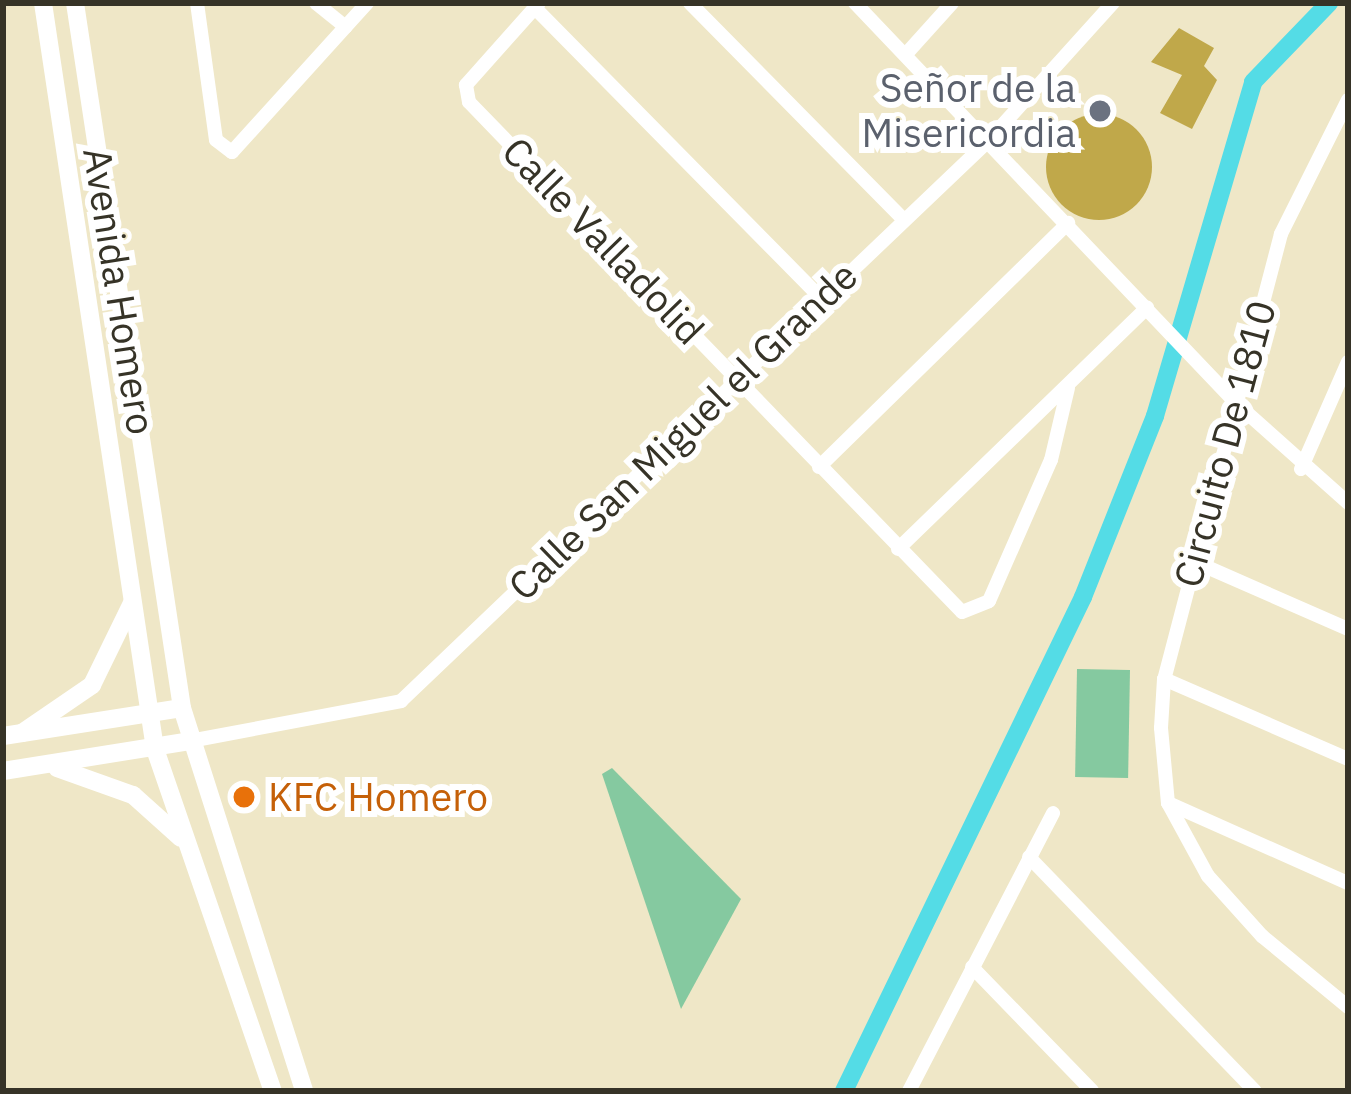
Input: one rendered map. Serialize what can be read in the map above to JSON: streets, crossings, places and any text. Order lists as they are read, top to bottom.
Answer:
{
  "streets": {
    "main road": ["Avenida Homero"],
    "street": ["Calle Valladolid", "Calle San Miguel el Grande", "Circuito De 1810"]
  },
  "crossings": [
    ["Calle Valladolid", "Calle San Miguel el Grande"],
    ["Avenida Homero", "Calle San Miguel el Grande"]
  ],
  "places": ["Señor de la Misericordia", "KFC Homero"]
}
